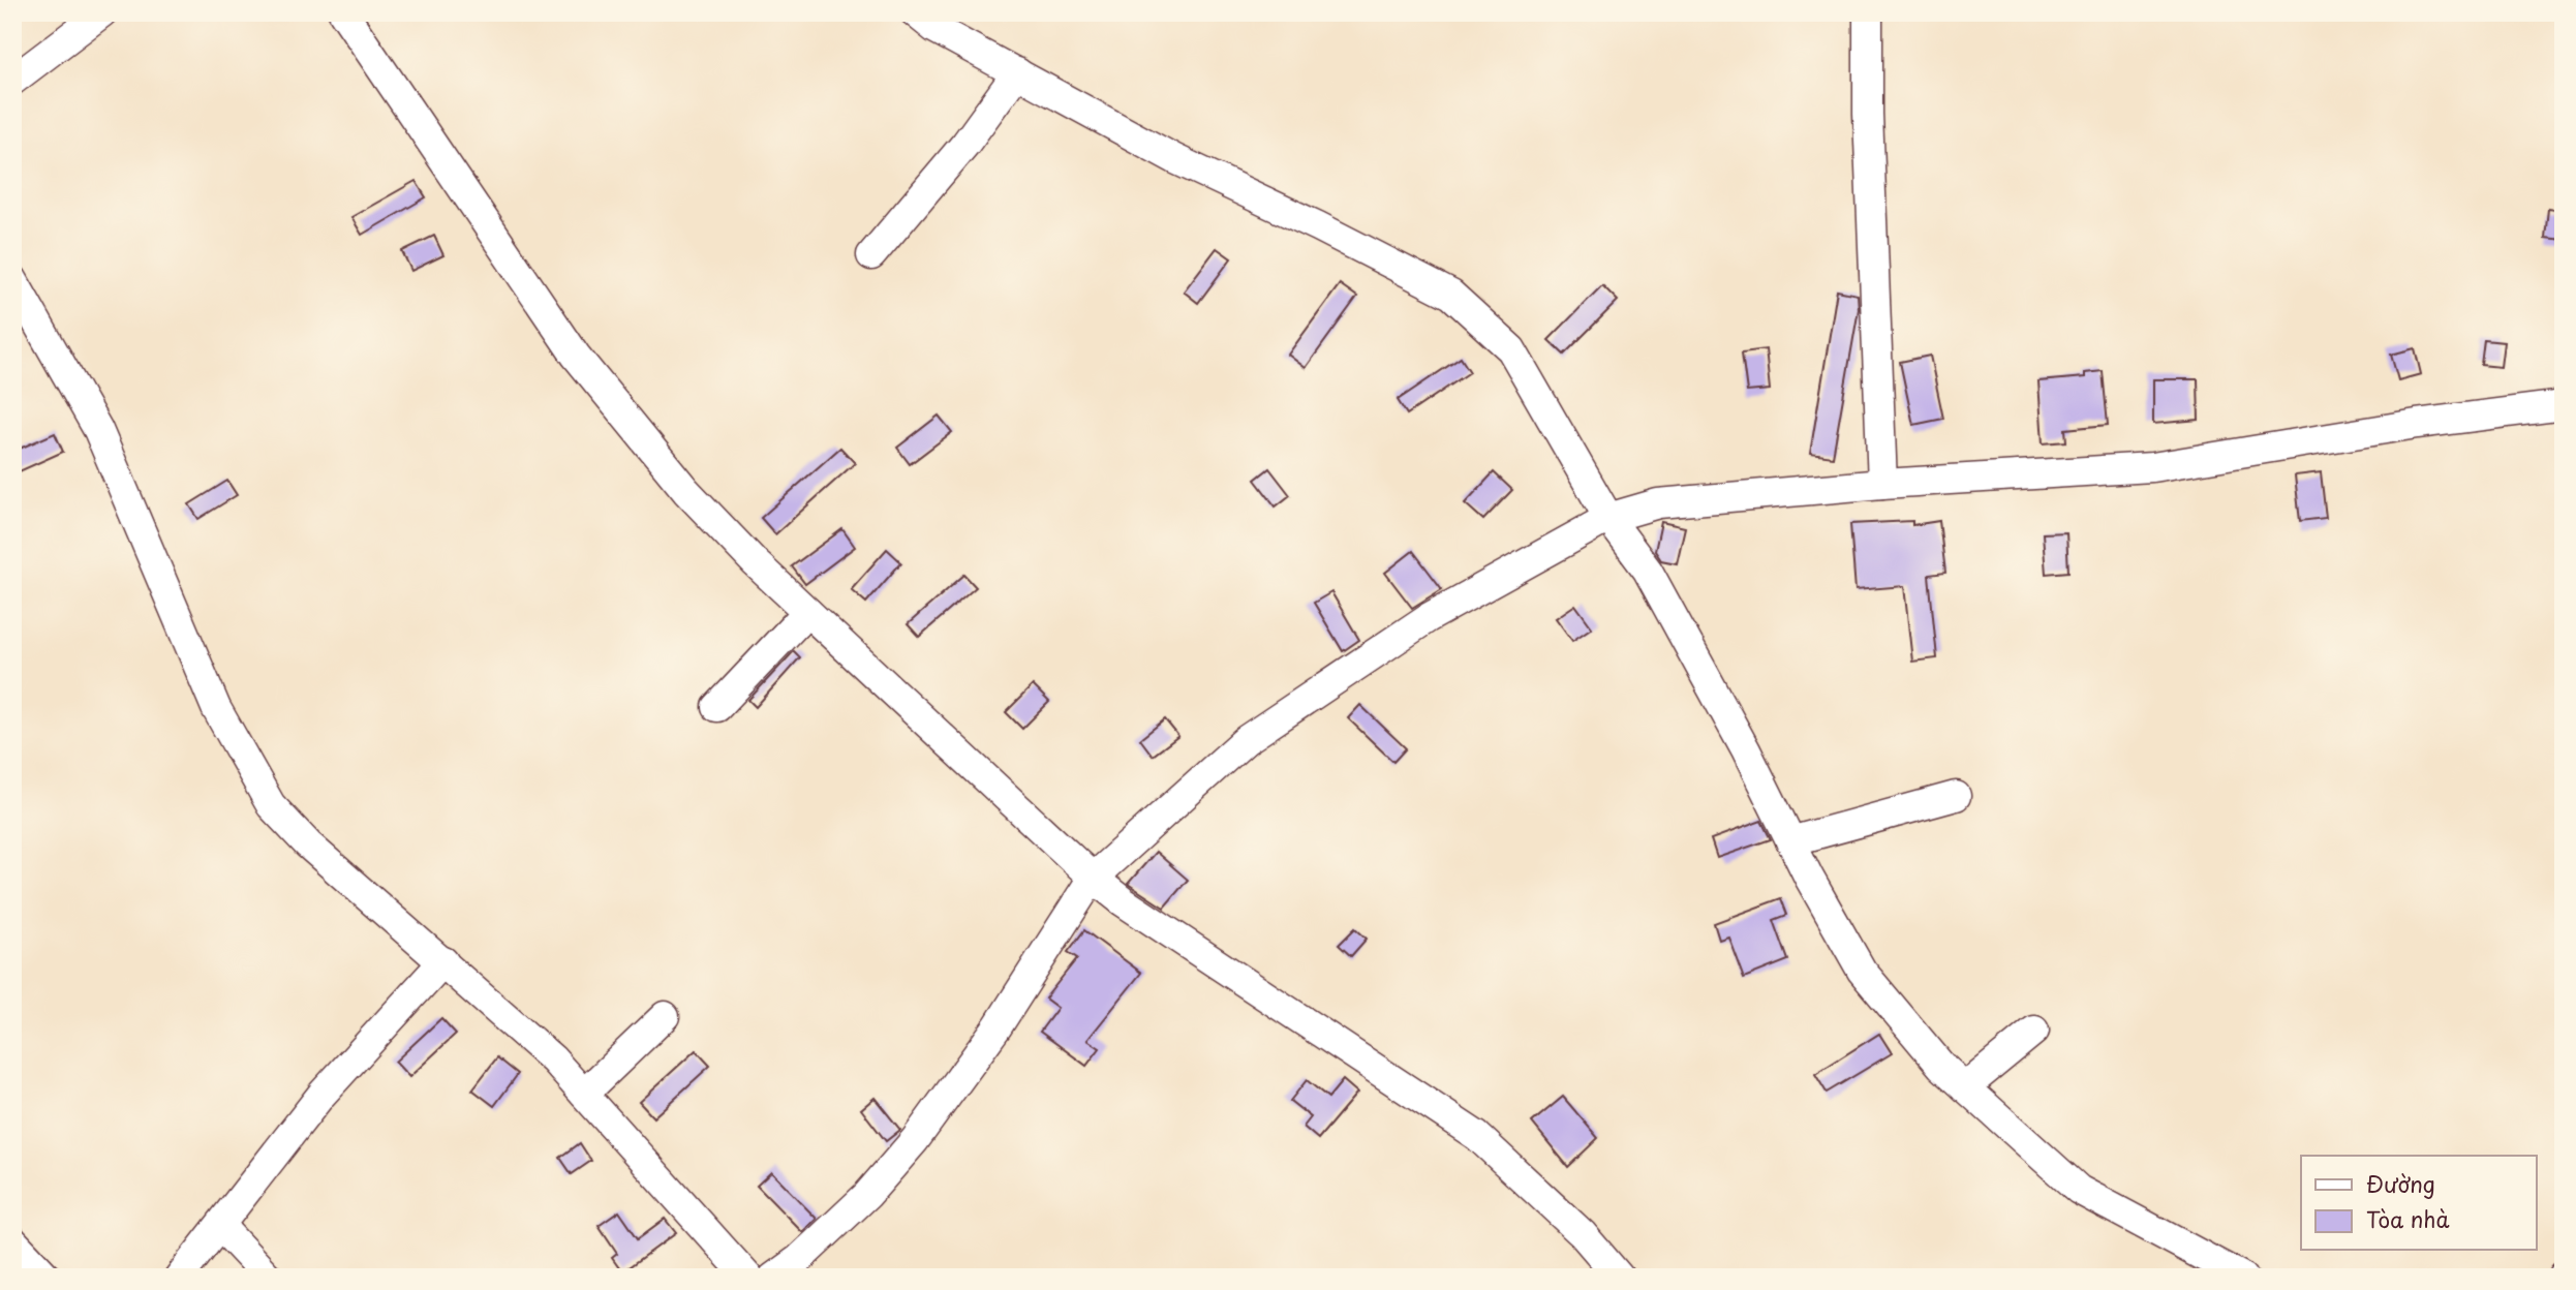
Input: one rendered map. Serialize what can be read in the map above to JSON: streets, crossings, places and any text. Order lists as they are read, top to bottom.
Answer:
{
  "legend": ["Đường", "Tòa nhà"]
}
